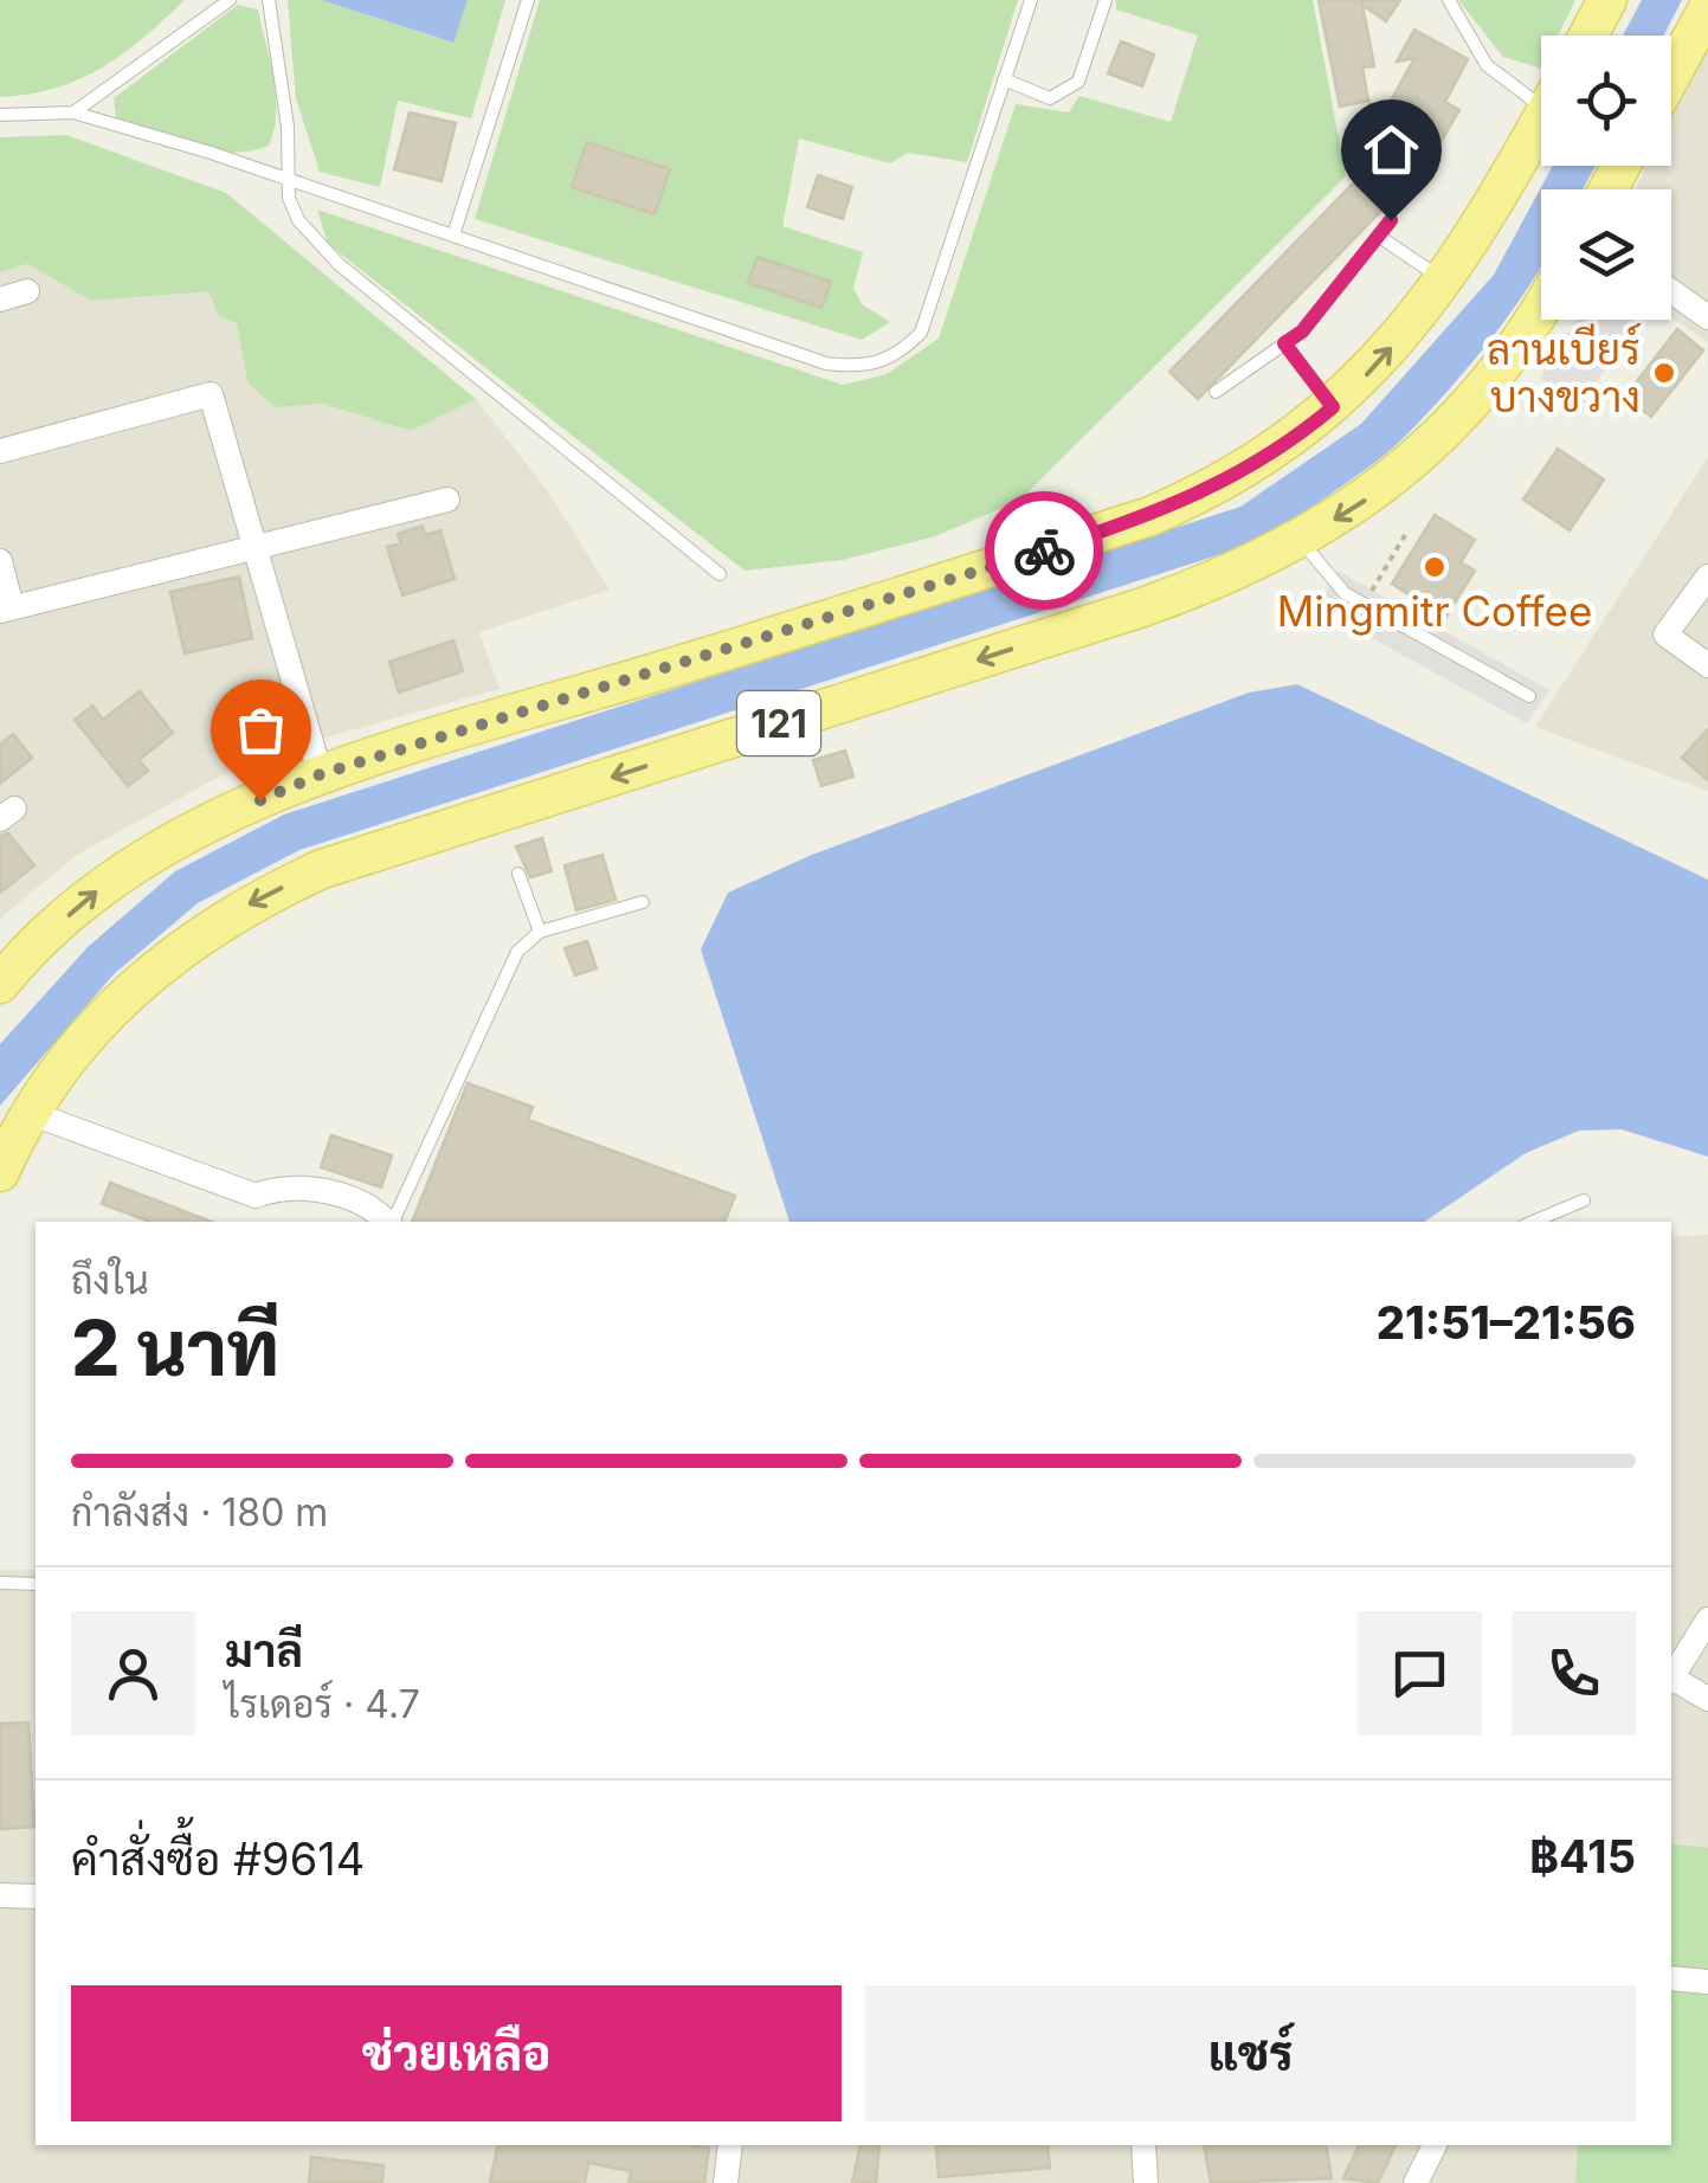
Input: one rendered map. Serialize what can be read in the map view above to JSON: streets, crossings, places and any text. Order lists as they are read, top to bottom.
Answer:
{
  "streets": {
    "main road": ["121"]
  },
  "places": ["ลานเบียร์ บางขวาง", "Mingmitr Coffee"],
  "page": {
    "heading": ["2 นาที", "ถึงใน", "21:51–21:56"],
    "panel": [
      "มาลี",
      "ไรเดอร์ · 4.7",
      "คำสั่งซื้อ #9614",
      "฿415"
    ],
    "bar": "กำลังส่ง · 180 m",
    "buttons": ["ช่วยเหลือ", "แชร์"]
  }
}
